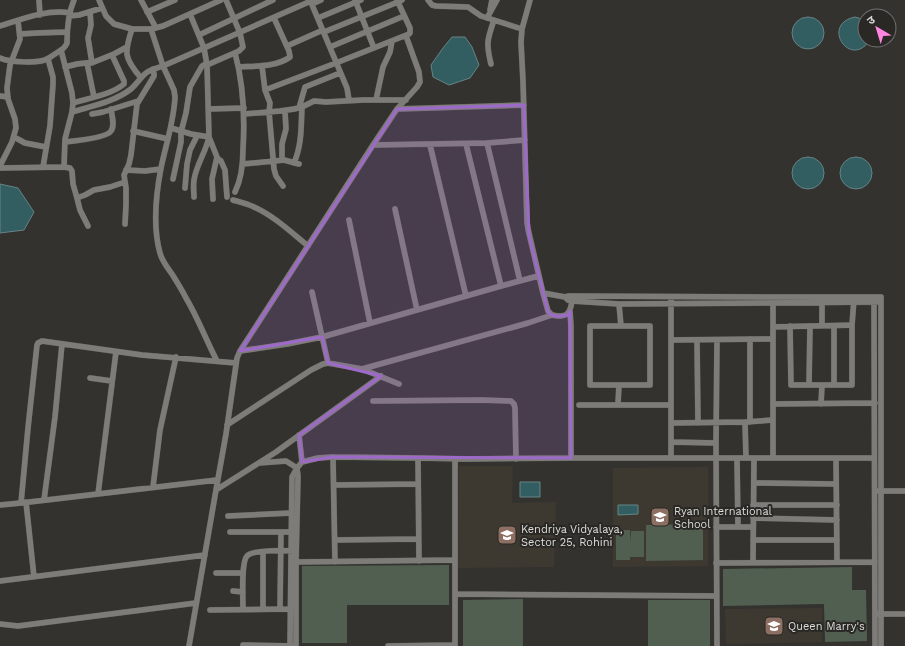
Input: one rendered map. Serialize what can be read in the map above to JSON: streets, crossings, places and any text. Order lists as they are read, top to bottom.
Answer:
{
  "places": {
    "school or university": ["Ryan International School", "Kendriya Vidyalaya, Sector 25, Rohini", "Queen Marry's"]
  },
  "north": "top left"
}
